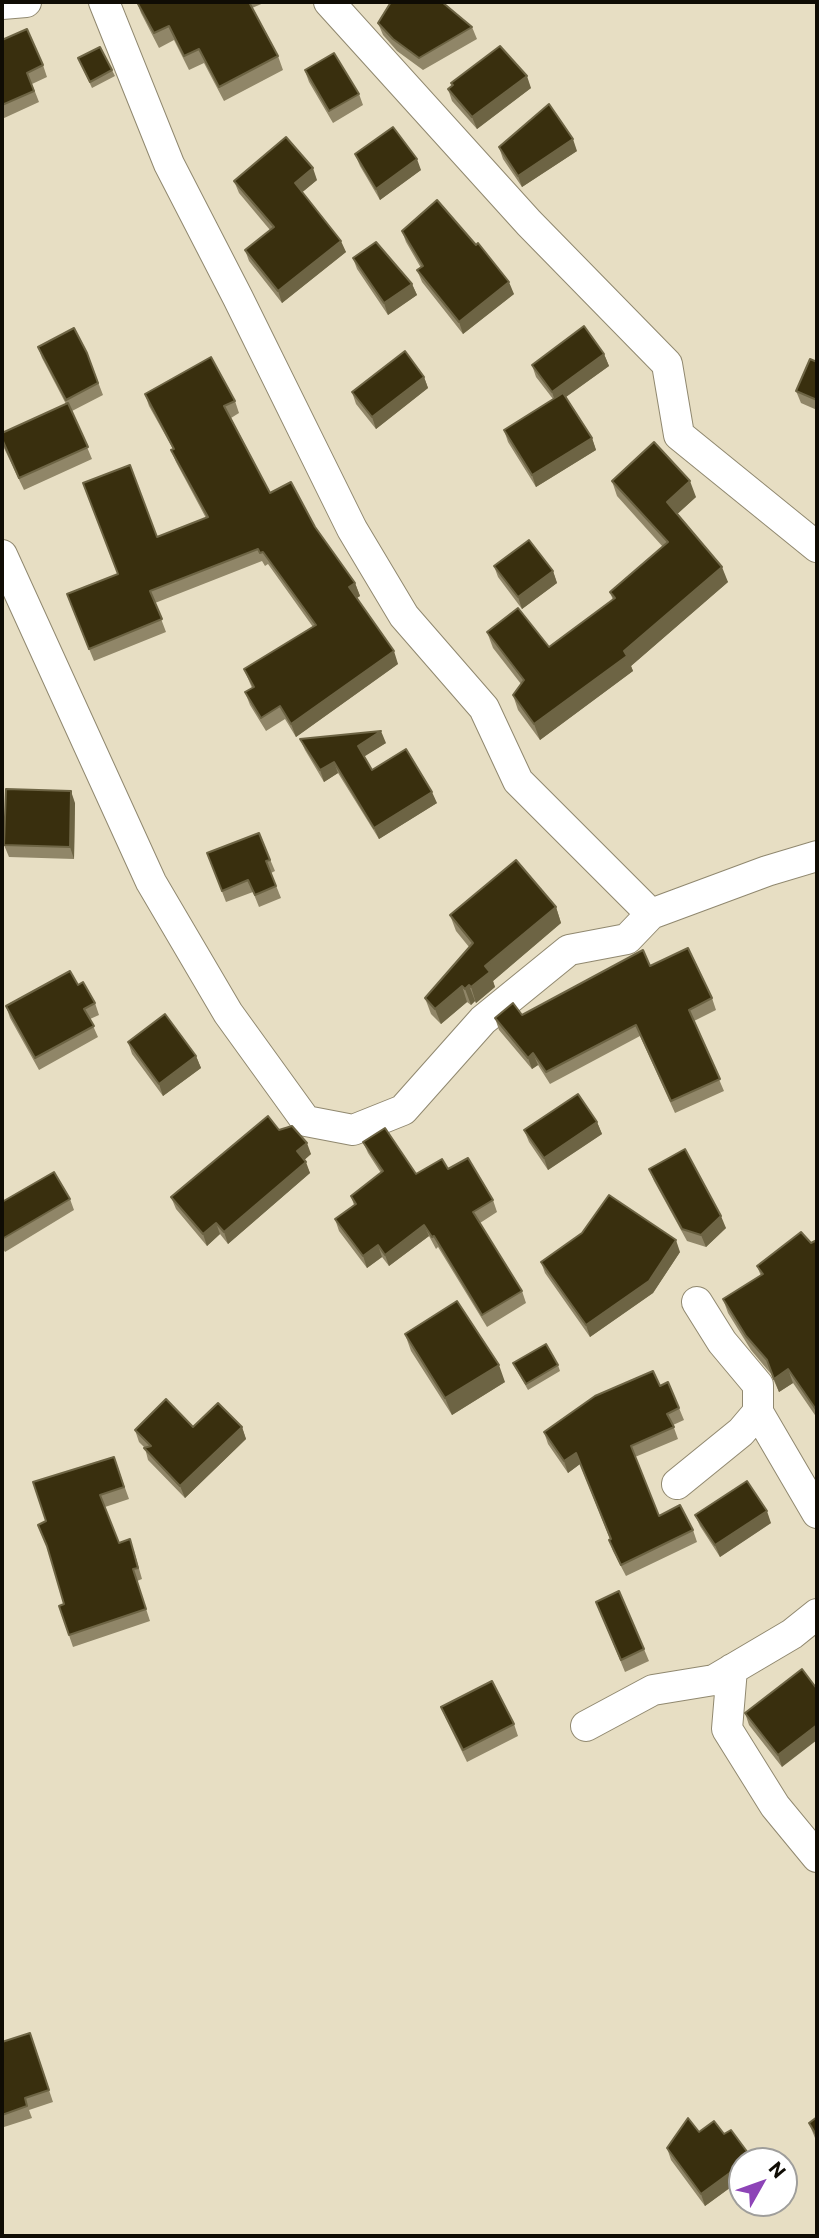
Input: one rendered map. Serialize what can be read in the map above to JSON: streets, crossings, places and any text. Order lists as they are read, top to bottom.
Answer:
{
  "north": "top right"
}
